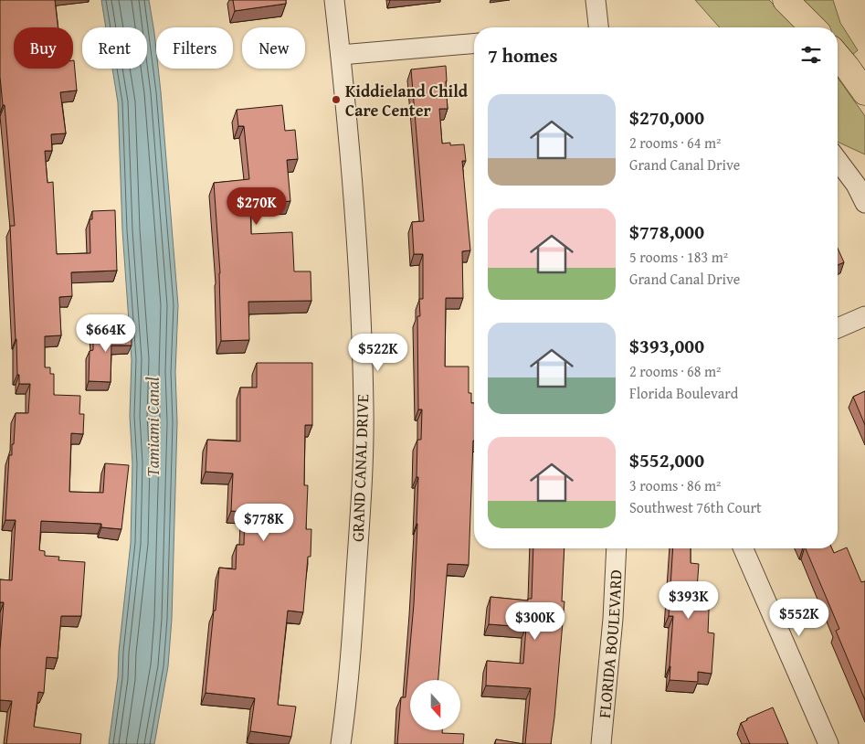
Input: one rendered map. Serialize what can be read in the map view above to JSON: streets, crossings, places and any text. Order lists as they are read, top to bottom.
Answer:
{
  "streets": {
    "street": ["GRAND CANAL DRIVE", "FLORIDA BOULEVARD"]
  },
  "water": ["Tamiami Canal"],
  "places": ["Kiddieland Child Care Center"],
  "north": "bottom",
  "page": {
    "chip": [
      "Buy",
      "Rent",
      "Filters",
      "New"
    ],
    "heading": "7 homes",
    "list": [
      {
        "name": "$270,000",
        "note": "2 rooms · 64 m² · Grand Canal Drive"
      },
      {
        "name": "$778,000",
        "note": "5 rooms · 183 m² · Grand Canal Drive"
      },
      {
        "name": "$393,000",
        "note": "2 rooms · 68 m² · Florida Boulevard"
      },
      {
        "name": "$552,000",
        "note": "3 rooms · 86 m² · Southwest 76th Court"
      }
    ],
    "price": [
      "$270K",
      "$664K",
      "$522K",
      "$778K",
      "$393K",
      "$552K",
      "$300K"
    ]
  }
}
